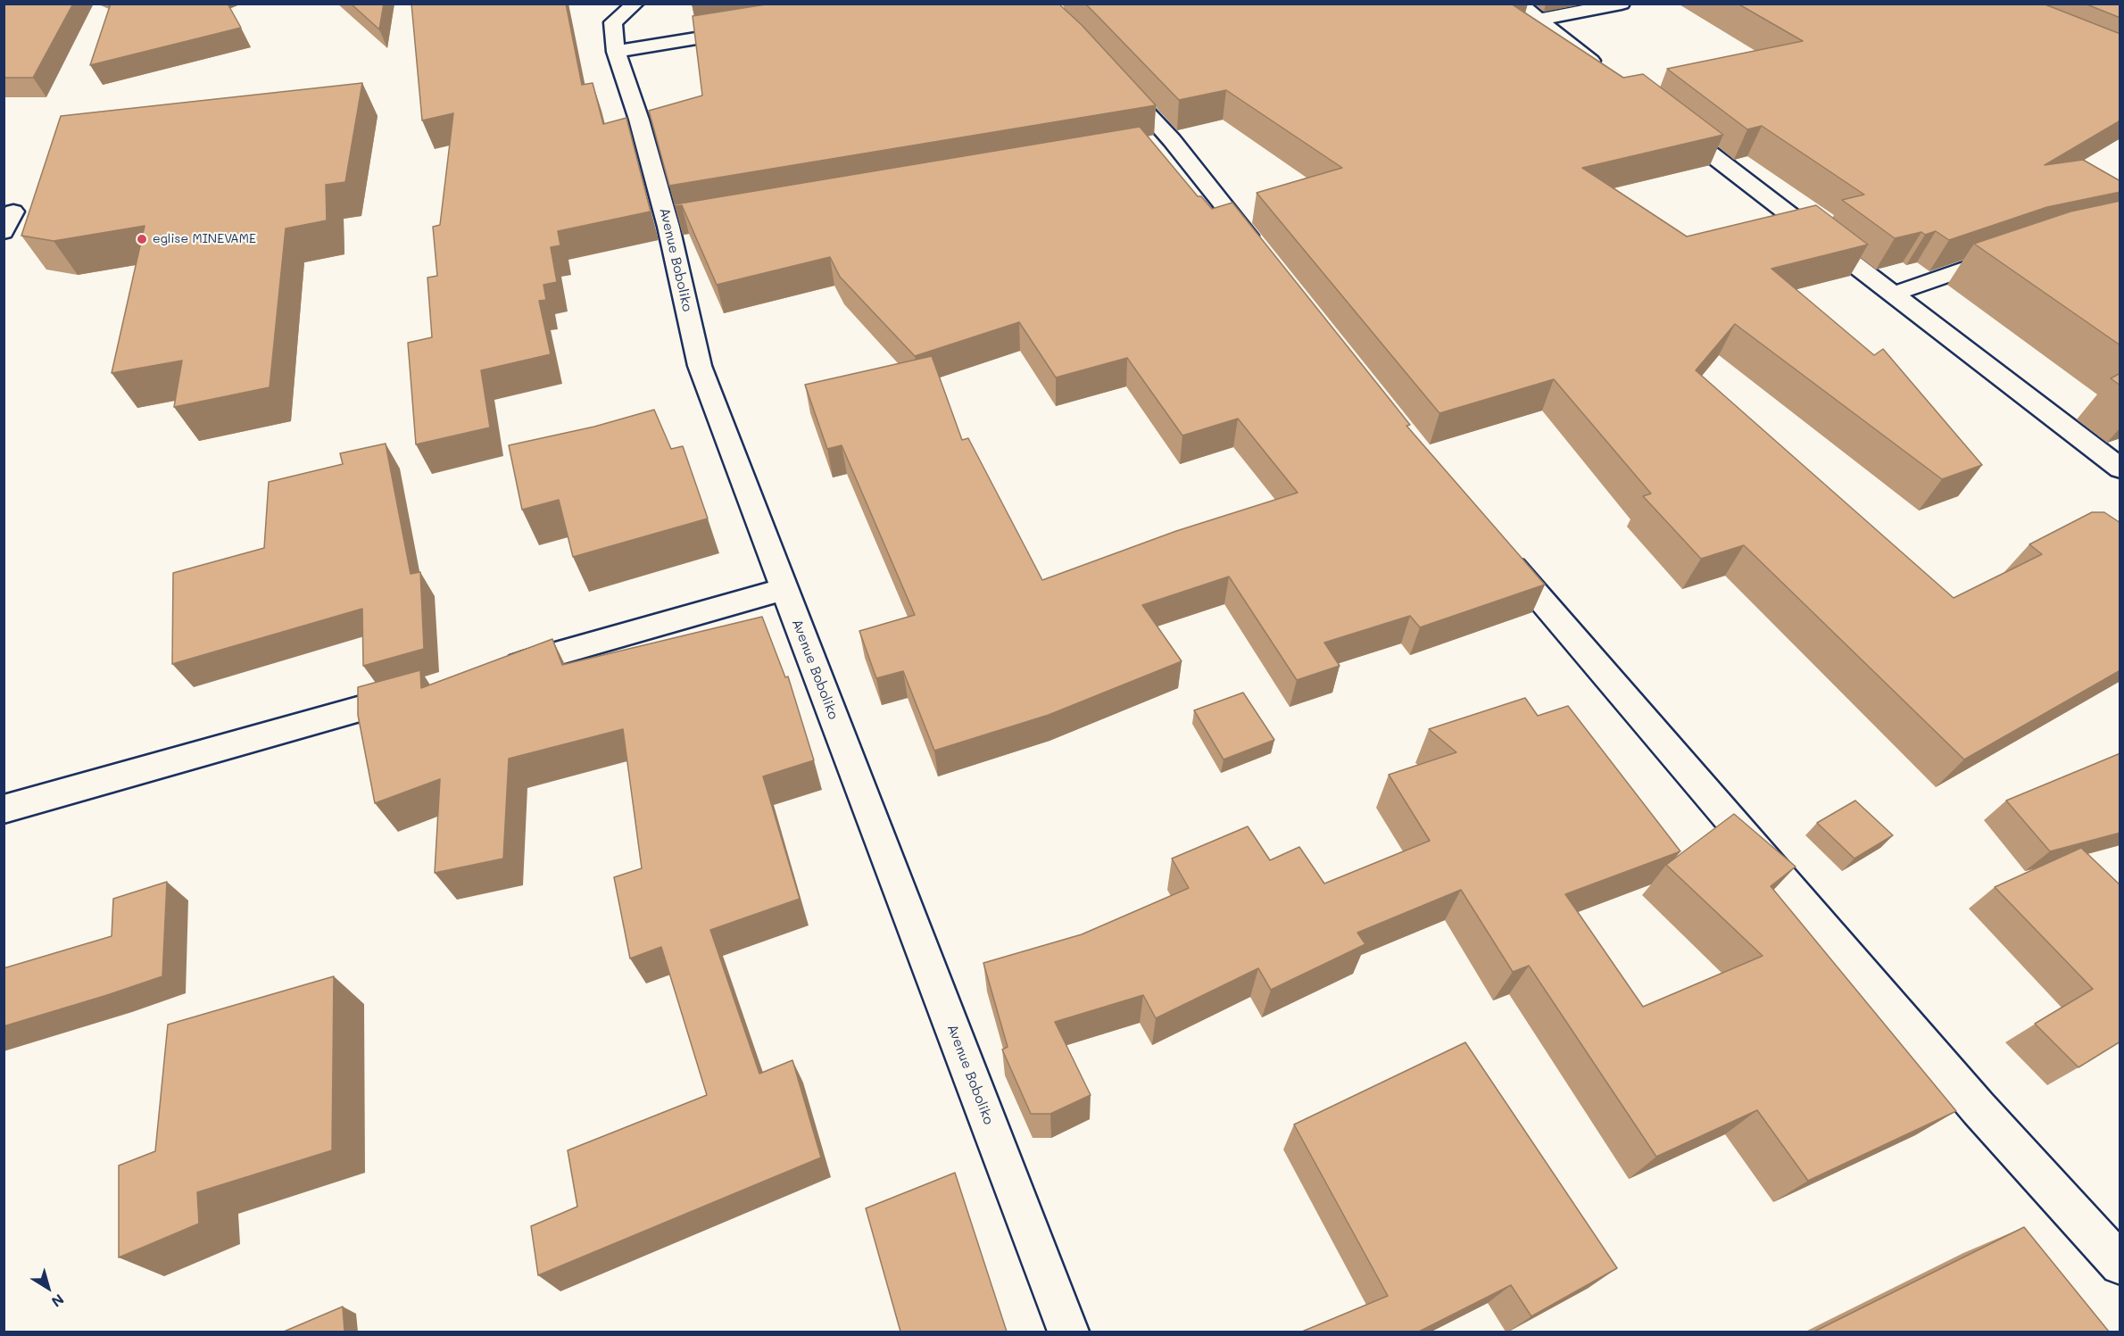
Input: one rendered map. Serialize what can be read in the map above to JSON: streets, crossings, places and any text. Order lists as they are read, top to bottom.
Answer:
{
  "streets": {
    "street": ["Avenue Boboliko"]
  },
  "places": ["eglise MINEVAME"],
  "north": "bottom right"
}
